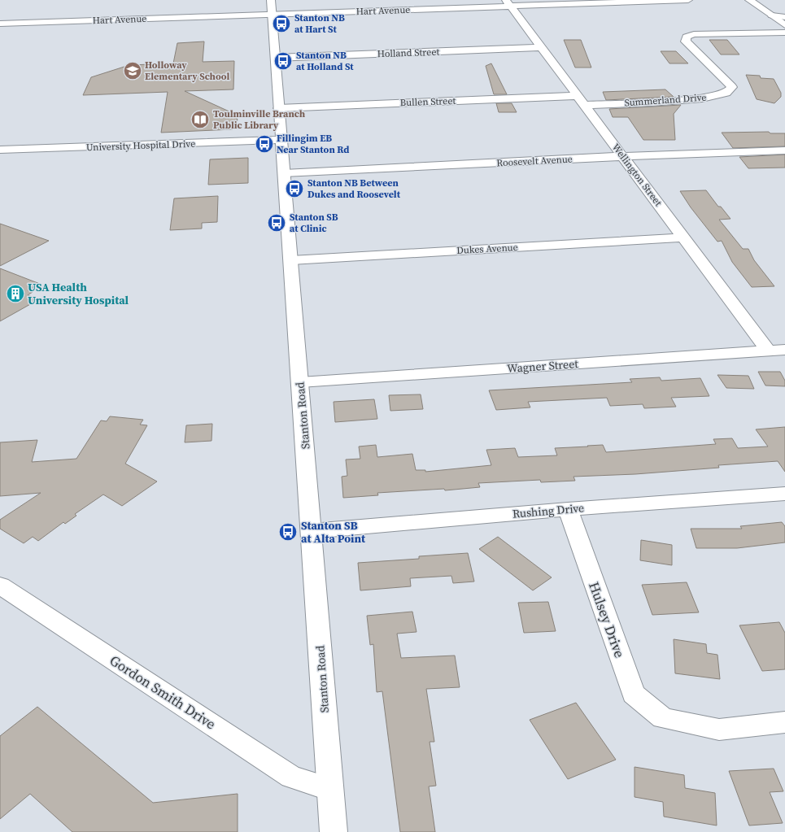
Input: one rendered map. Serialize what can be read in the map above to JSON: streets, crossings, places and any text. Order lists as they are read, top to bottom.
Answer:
{
  "streets": {
    "street": [
      "Hart Avenue",
      "Holland Street",
      "Summerland Drive",
      "Bullen Street",
      "University Hospital Drive",
      "Roosevelt Avenue",
      "Wellington Street",
      "Dukes Avenue",
      "Wagner Street",
      "Stanton Road",
      "Rushing Drive",
      "Hulsey Drive",
      "Gordon Smith Drive"
    ]
  },
  "crossings": [
    ["Hart Avenue", "Wellington Street"],
    ["Hart Avenue", "Stanton Road"],
    ["Holland Street", "Wellington Street"],
    ["Holland Street", "Stanton Road"],
    ["Summerland Drive", "Bullen Street"],
    ["Summerland Drive", "Wellington Street"],
    ["Bullen Street", "Wellington Street"],
    ["Bullen Street", "Stanton Road"],
    ["University Hospital Drive", "Stanton Road"],
    ["Roosevelt Avenue", "Wellington Street"],
    ["Roosevelt Avenue", "Stanton Road"],
    ["Wellington Street", "Dukes Avenue"],
    ["Wellington Street", "Wagner Street"],
    ["Dukes Avenue", "Stanton Road"],
    ["Wagner Street", "Stanton Road"],
    ["Stanton Road", "Rushing Drive"],
    ["Stanton Road", "Gordon Smith Drive"],
    ["Rushing Drive", "Hulsey Drive"]
  ],
  "places": {
    "bus stop": [
      "Stanton NB at Hart St",
      "Stanton NB at Holland St",
      "Fillingim EB Near Stanton Rd",
      "Stanton NB Between Dukes and Roosevelt",
      "Stanton SB at Clinic",
      "Stanton SB at Alta Point"
    ],
    "school or university": ["Holloway Elementary School"],
    "library": ["Toulminville Branch Public Library"],
    "building": ["USA Health University Hospital"]
  }
}
